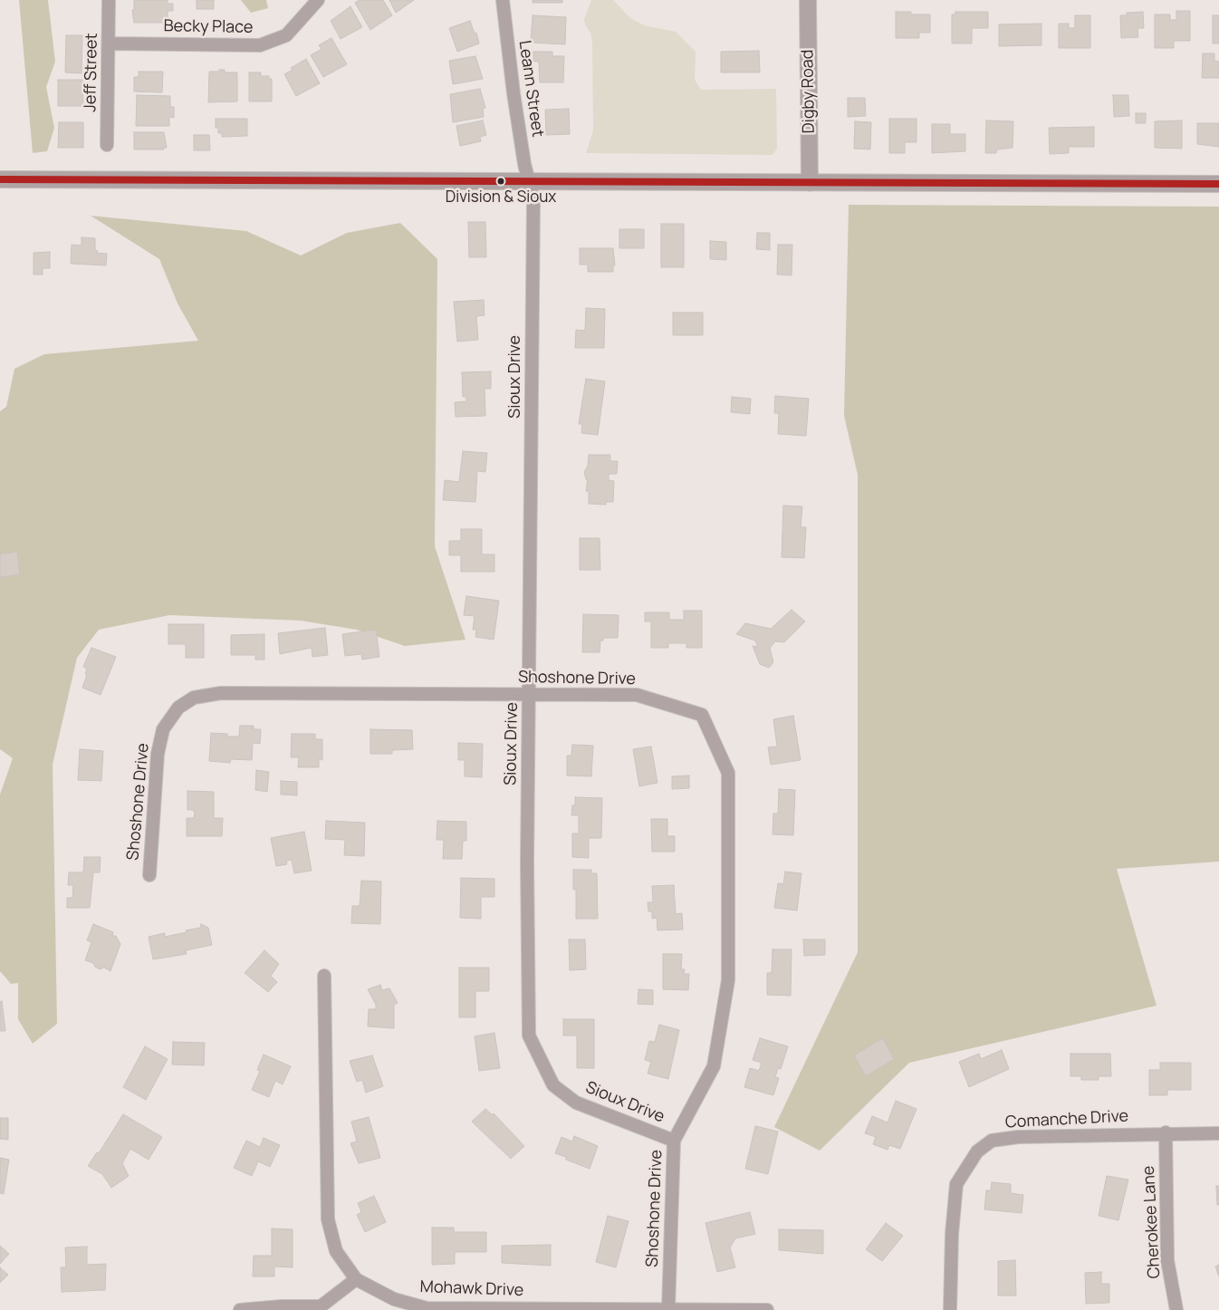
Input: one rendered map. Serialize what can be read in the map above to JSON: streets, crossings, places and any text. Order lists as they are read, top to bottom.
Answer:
{
  "streets": {
    "street": [
      "Becky Place",
      "Jeff Street",
      "Leann Street",
      "Digby Road",
      "Sioux Drive",
      "Shoshone Drive",
      "Comanche Drive",
      "Cherokee Lane",
      "Mohawk Drive"
    ]
  },
  "crossings": [
    ["Becky Place", "Jeff Street"],
    ["Leann Street", "Sioux Drive"],
    ["Sioux Drive", "Shoshone Drive"],
    ["Shoshone Drive", "Mohawk Drive"],
    ["Comanche Drive", "Cherokee Lane"]
  ],
  "places": ["Division & Sioux"]
}
